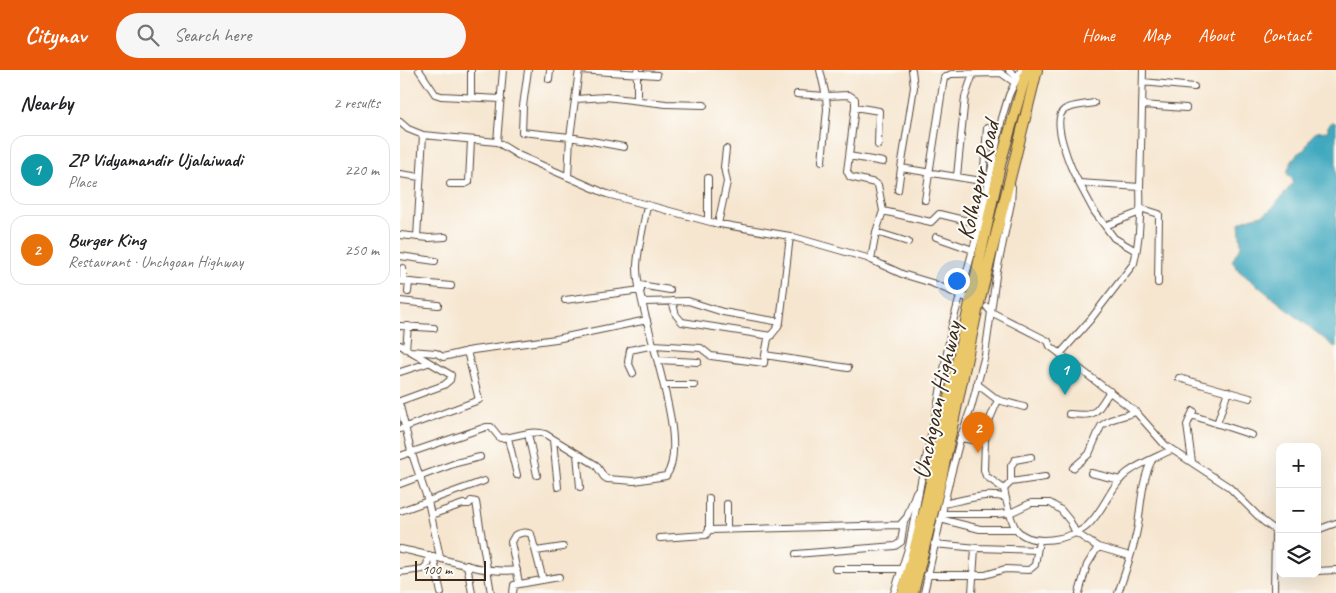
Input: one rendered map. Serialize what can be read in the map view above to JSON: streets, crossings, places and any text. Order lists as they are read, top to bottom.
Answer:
{
  "streets": {
    "highway": ["Kolhapur Road", "Unchgoan Highway"]
  },
  "scale_bar": "100 m",
  "page": {
    "header": "Citynav",
    "search": "Search here",
    "nav": [
      "Home",
      "Map",
      "About",
      "Contact"
    ],
    "heading": ["Nearby", "2 results"],
    "list": [
      {
        "mark": "1",
        "name": "ZP Vidyamandir Ujalaiwadi",
        "note": "Place",
        "value": "220 m"
      },
      {
        "mark": "2",
        "name": "Burger King",
        "note": "Restaurant · Unchgoan Highway",
        "value": "250 m"
      }
    ],
    "pins": ["1", "2"],
    "map_buttons": ["+", "−"],
    "scale": "100 m"
  }
}
